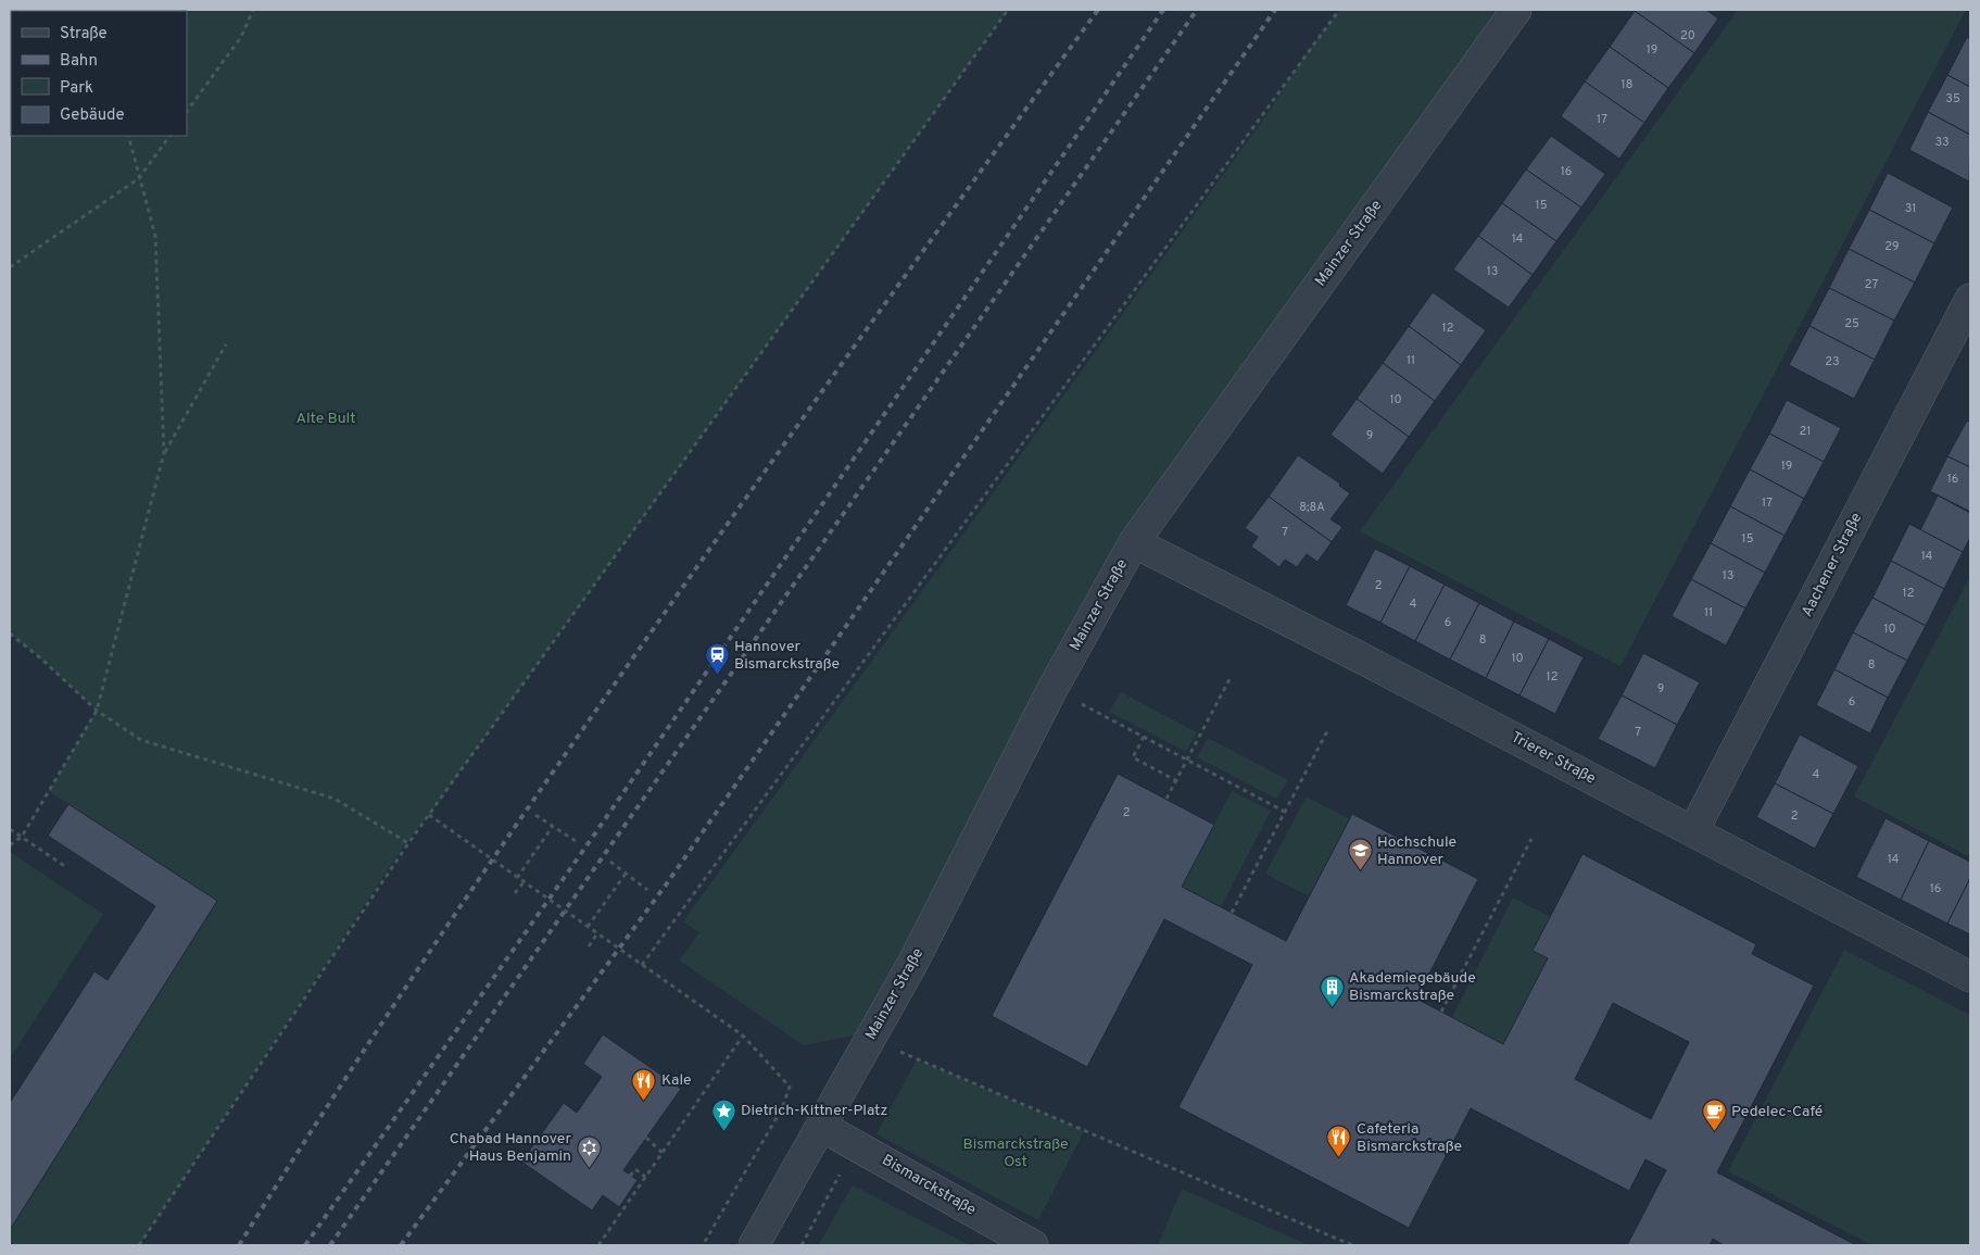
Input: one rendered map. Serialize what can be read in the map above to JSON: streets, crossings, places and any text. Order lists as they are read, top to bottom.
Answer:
{
  "streets": {
    "street": [
      "Mainzer Straße",
      "Aachener Straße",
      "Trierer Straße",
      "Bismarckstraße"
    ]
  },
  "crossings": [
    ["Mainzer Straße", "Trierer Straße"],
    ["Mainzer Straße", "Bismarckstraße"],
    ["Aachener Straße", "Trierer Straße"]
  ],
  "parks": ["Alte Bult", "Bismarckstraße Ost"],
  "places": {
    "station": ["Hannover Bismarckstraße"],
    "school or university": ["Hochschule Hannover"],
    "building": ["Akademiegebäude Bismarckstraße"],
    "restaurant": ["Kale", "Cafeteria Bismarckstraße"],
    "place": ["Dietrich-Kittner-Platz"],
    "cafe": ["Pedelec-Café"],
    "synagogue": ["Chabad Hannover Haus Benjamin"]
  },
  "house_numbers": [
    "20",
    "19",
    "18",
    "35",
    "17",
    "33",
    "16",
    "15",
    "31",
    "14",
    "29",
    "13",
    "27",
    "25",
    "12",
    "11",
    "23",
    "10",
    "21",
    "9",
    "19",
    "16",
    "17",
    "8;8A",
    "7",
    "15",
    "14",
    "13",
    "2",
    "12",
    "4",
    "11",
    "6",
    "10",
    "8",
    "10",
    "8",
    "12",
    "9",
    "6",
    "7",
    "4",
    "2",
    "2",
    "14",
    "16"
  ],
  "legend": [
    "Straße",
    "Bahn",
    "Park",
    "Gebäude"
  ]
}
